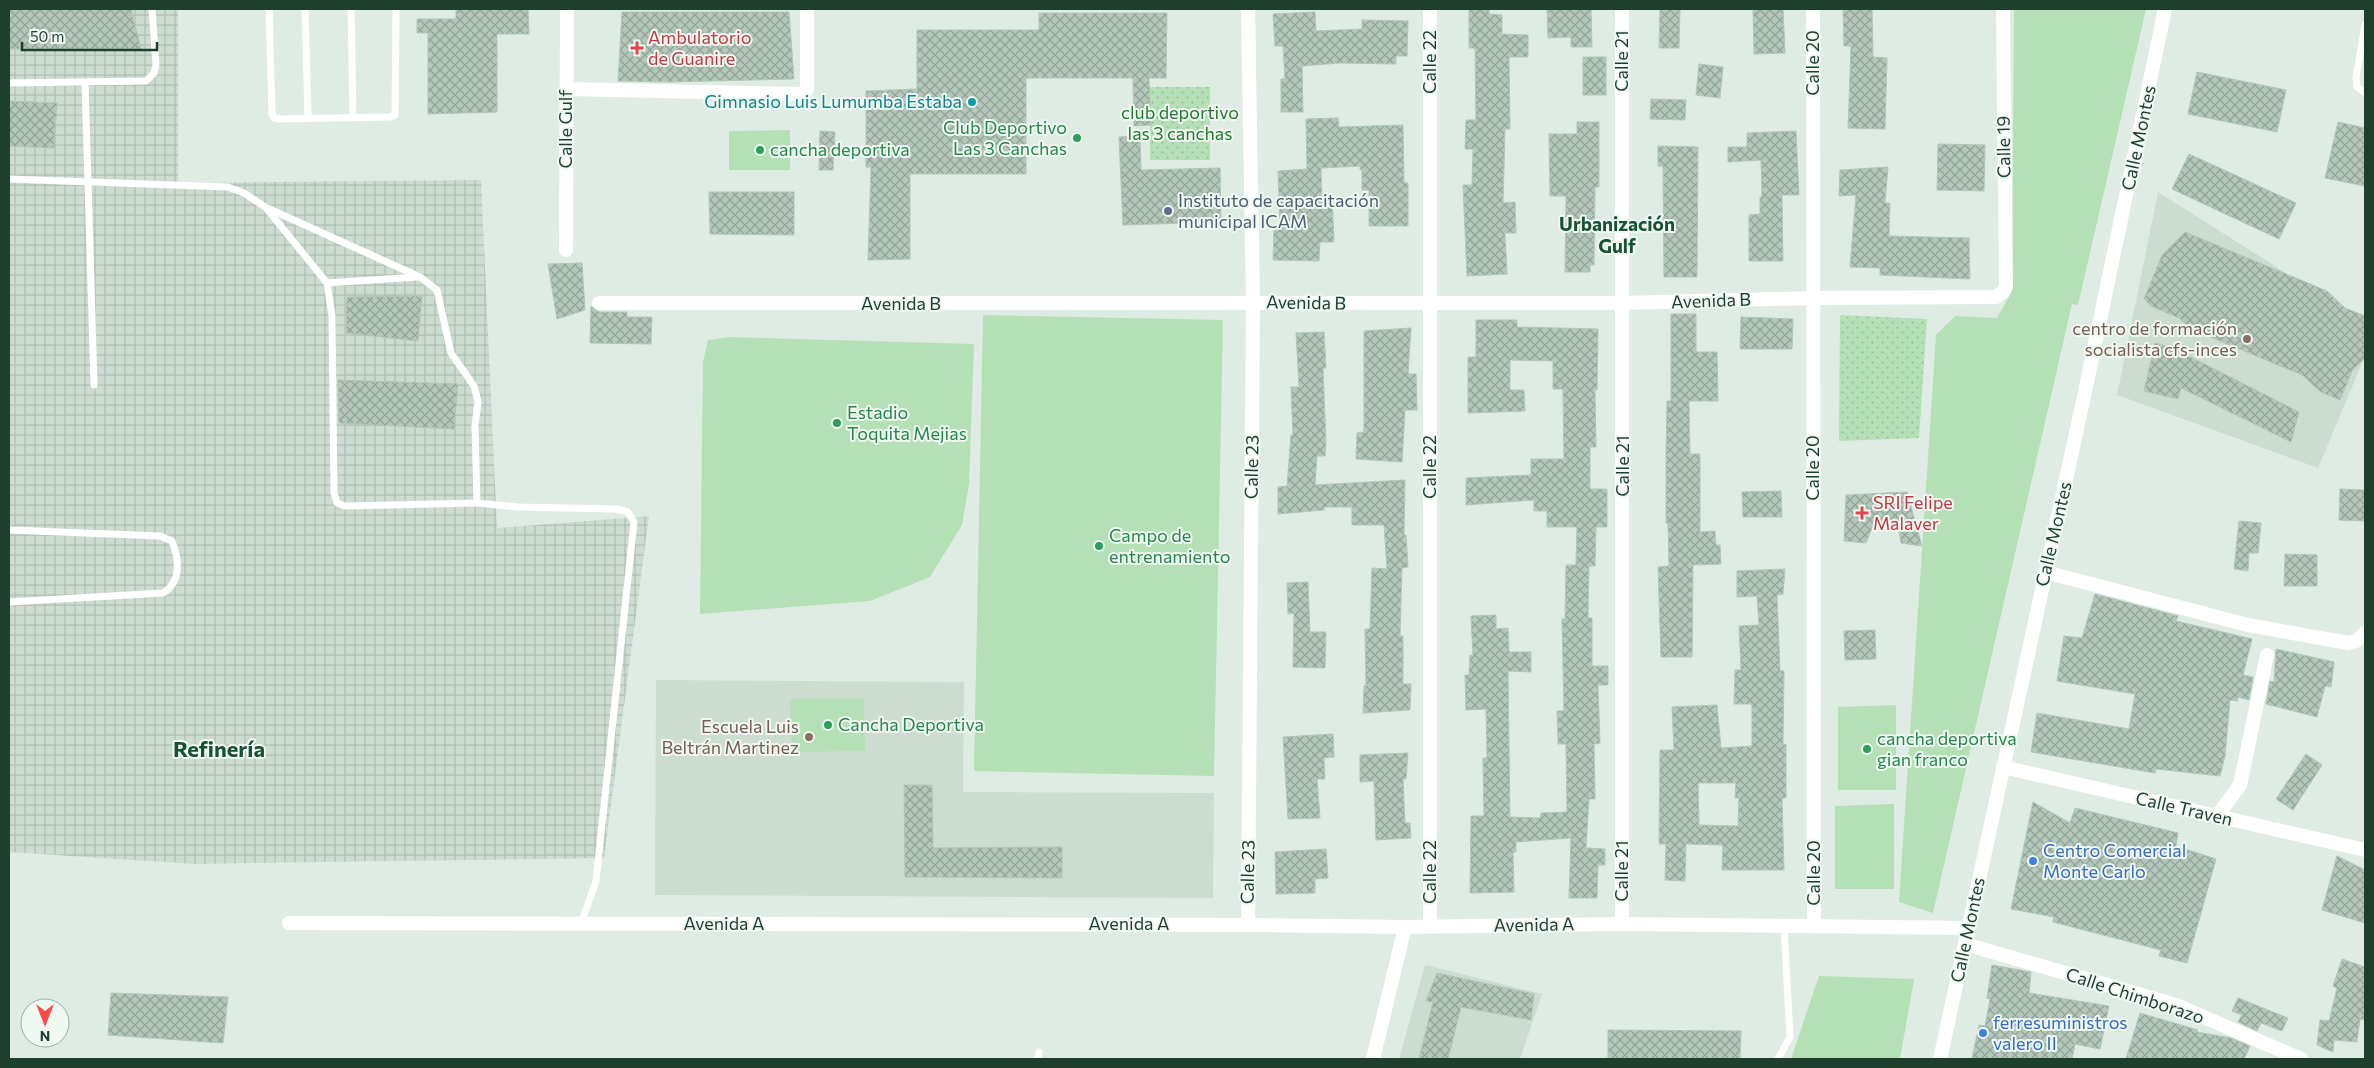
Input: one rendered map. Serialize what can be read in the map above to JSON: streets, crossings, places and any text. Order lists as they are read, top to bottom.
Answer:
{
  "streets": {
    "street": [
      "Calle 21",
      "Calle 22",
      "Calle 20",
      "Calle Gulf",
      "Calle Montes",
      "Calle 19",
      "Avenida B",
      "Calle 23",
      "Calle Traven",
      "Avenida A",
      "Calle Chimborazo"
    ]
  },
  "crossings": [
    ["Calle 21", "Avenida B"],
    ["Calle 21", "Avenida A"],
    ["Calle 22", "Avenida B"],
    ["Calle 22", "Avenida A"],
    ["Calle 20", "Avenida B"],
    ["Calle 20", "Avenida A"],
    ["Calle Montes", "Calle Traven"],
    ["Calle Montes", "Avenida A"],
    ["Calle Montes", "Calle Chimborazo"],
    ["Calle 19", "Avenida B"],
    ["Avenida B", "Calle 23"],
    ["Calle 23", "Avenida A"]
  ],
  "districts": ["Urbanización Gulf", "Refinería"],
  "parks": ["club deportivo las 3 canchas"],
  "places": {
    "health": ["Ambulatorio de Guanire", "SRI Felipe Malaver"],
    "other": [
      "Gimnasio Luis Lumumba Estaba",
      "Club Deportivo Las 3 Canchas",
      "cancha deportiva",
      "Instituto de capacitación municipal ICAM",
      "centro de formación socialista cfs-inces",
      "Estadio Toquita Mejias",
      "Campo de entrenamiento",
      "Cancha Deportiva",
      "Escuela Luis Beltrán Martinez",
      "cancha deportiva gian franco",
      "Centro Comercial Monte Carlo",
      "ferresuministros valero II"
    ]
  },
  "scale_bar": "50 m",
  "north": "bottom"
}
